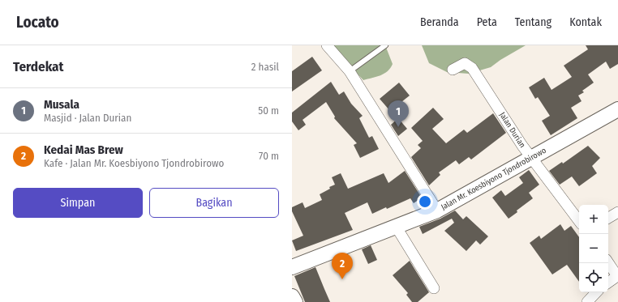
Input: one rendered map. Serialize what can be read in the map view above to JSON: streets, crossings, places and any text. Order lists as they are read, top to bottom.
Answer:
{
  "streets": {
    "main road": ["Jalan Mr. Koesbiyono Tjondrobirowo"],
    "street": ["Jalan Durian"]
  },
  "crossings": [
    ["Jalan Durian", "Jalan Mr. Koesbiyono Tjondrobirowo"]
  ],
  "page": {
    "header": "Locato",
    "nav": [
      "Beranda",
      "Peta",
      "Tentang",
      "Kontak"
    ],
    "heading": ["Terdekat", "2 hasil"],
    "list": [
      {
        "mark": "1",
        "name": "Musala",
        "note": "Masjid · Jalan Durian",
        "value": "50 m"
      },
      {
        "mark": "2",
        "name": "Kedai Mas Brew",
        "note": "Kafe · Jalan Mr. Koesbiyono Tjondrobirowo",
        "value": "70 m"
      }
    ],
    "pins": ["1", "2"],
    "buttons": ["Simpan", "Bagikan"],
    "map_buttons": ["+", "−"]
  }
}
